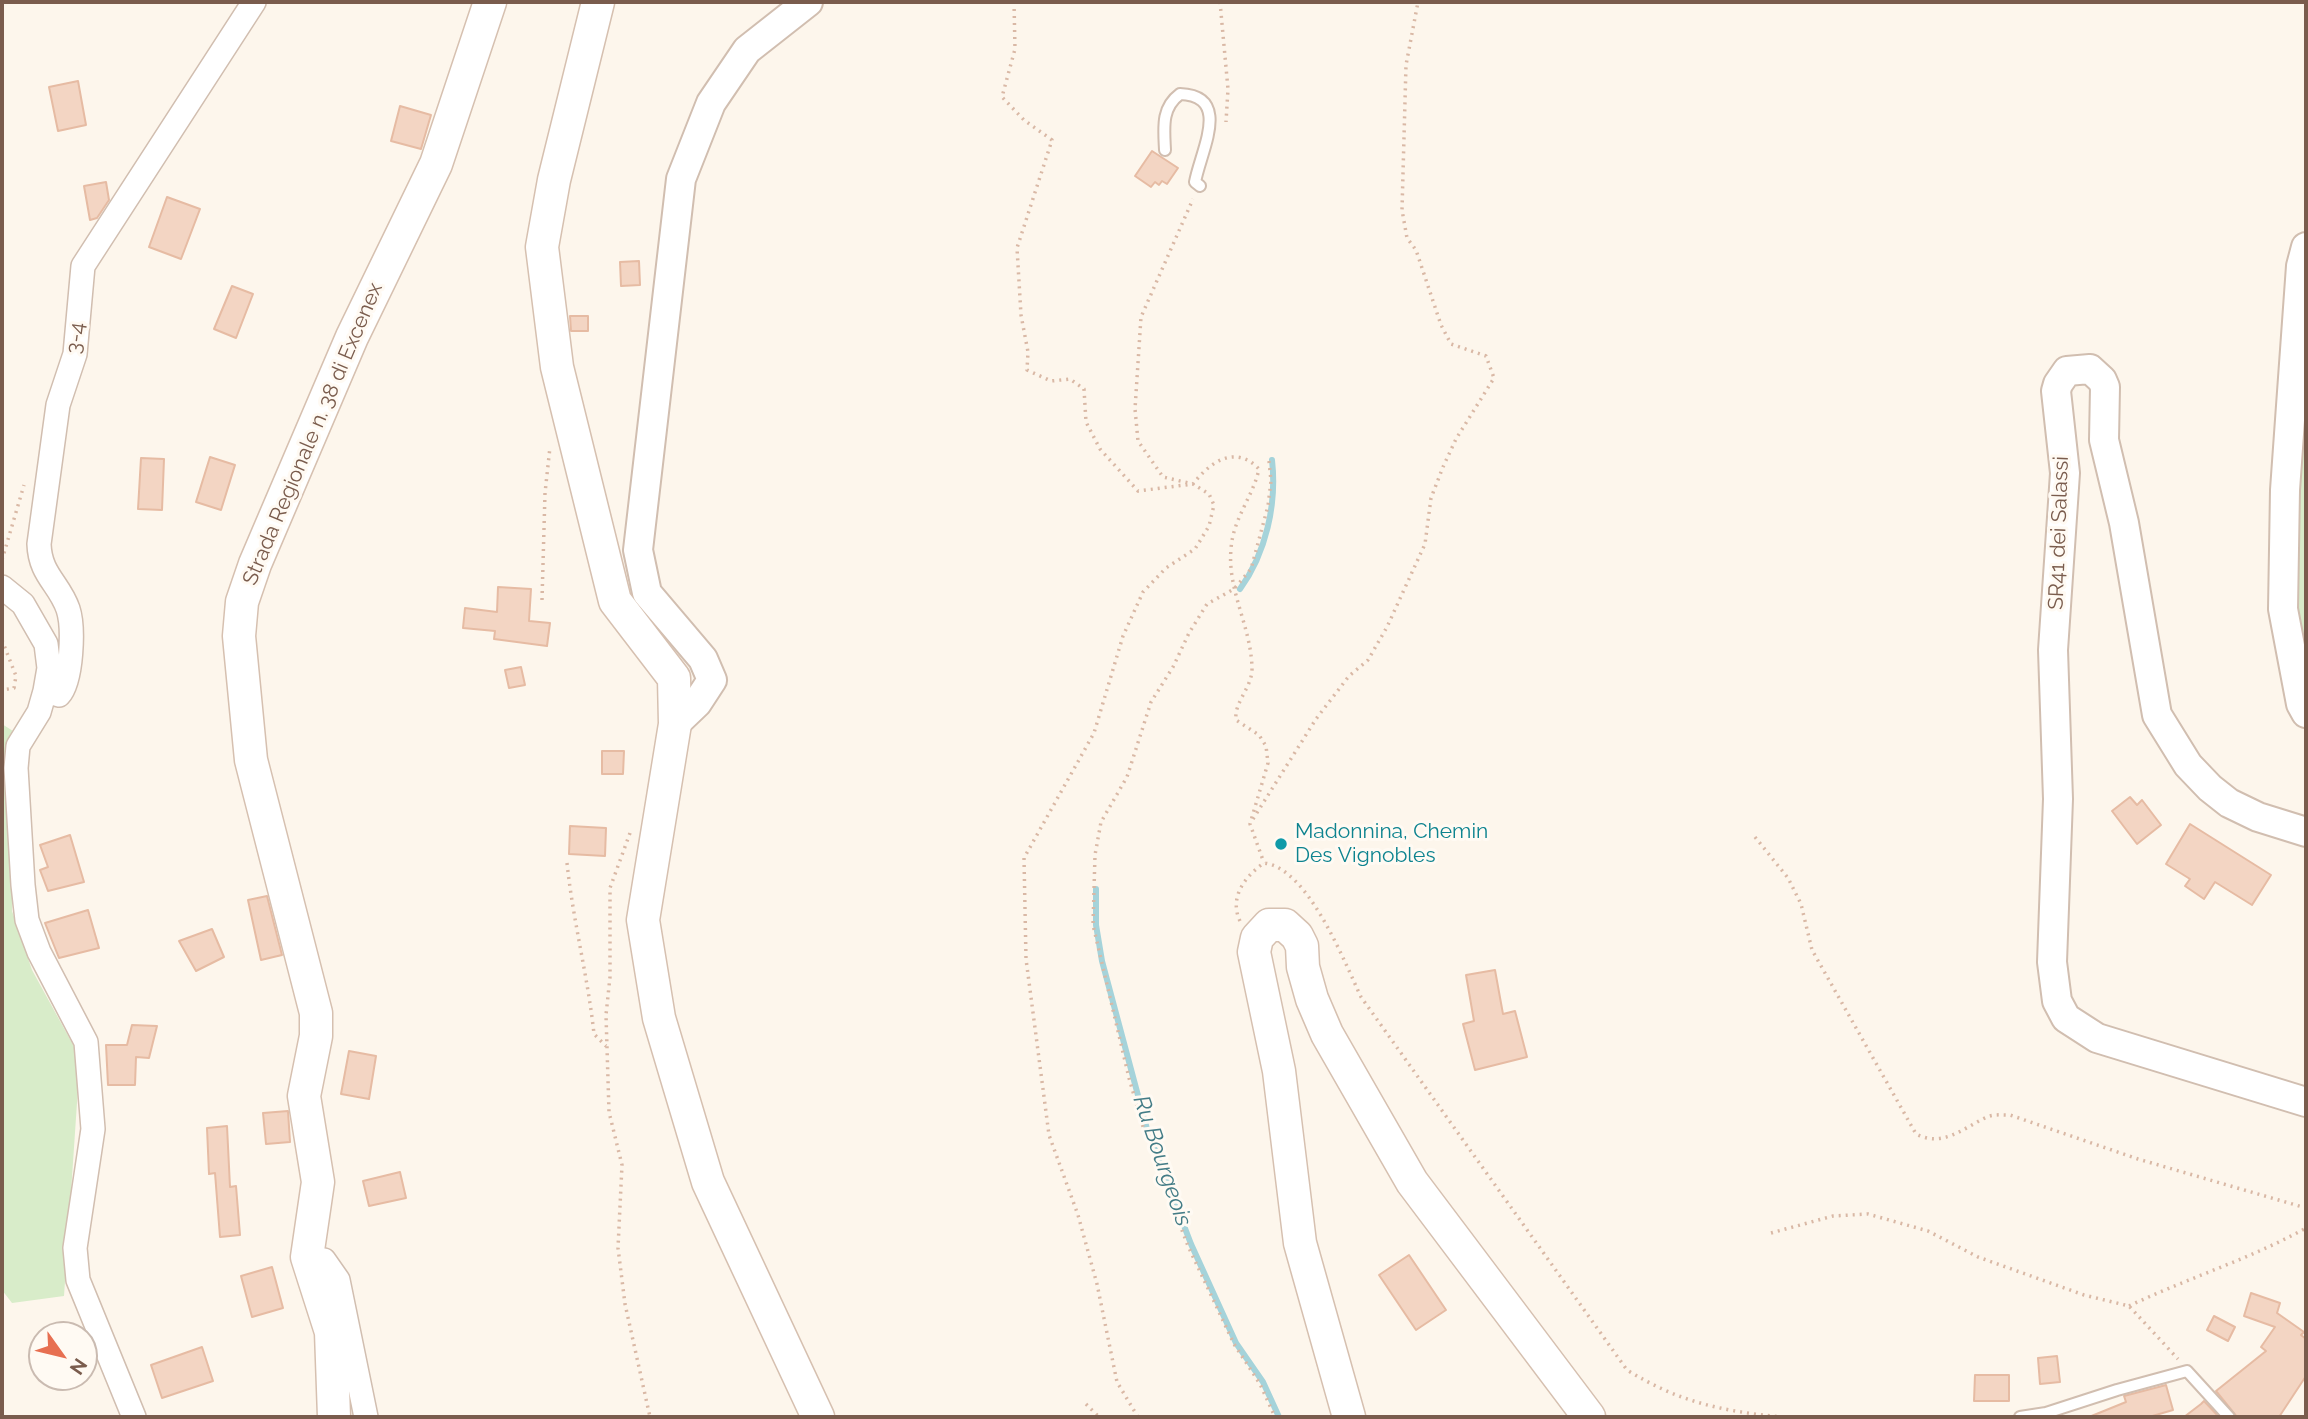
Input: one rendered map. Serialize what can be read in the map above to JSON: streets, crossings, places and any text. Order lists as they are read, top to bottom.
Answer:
{
  "streets": {
    "main road": ["Strada Regionale n. 38 di Excenex"],
    "street": ["3-4", "SR41 dei Salassi"]
  },
  "water": ["Ru Bourgeois"],
  "places": ["Madonnina, Chemin Des Vignobles"],
  "north": "bottom right"
}
